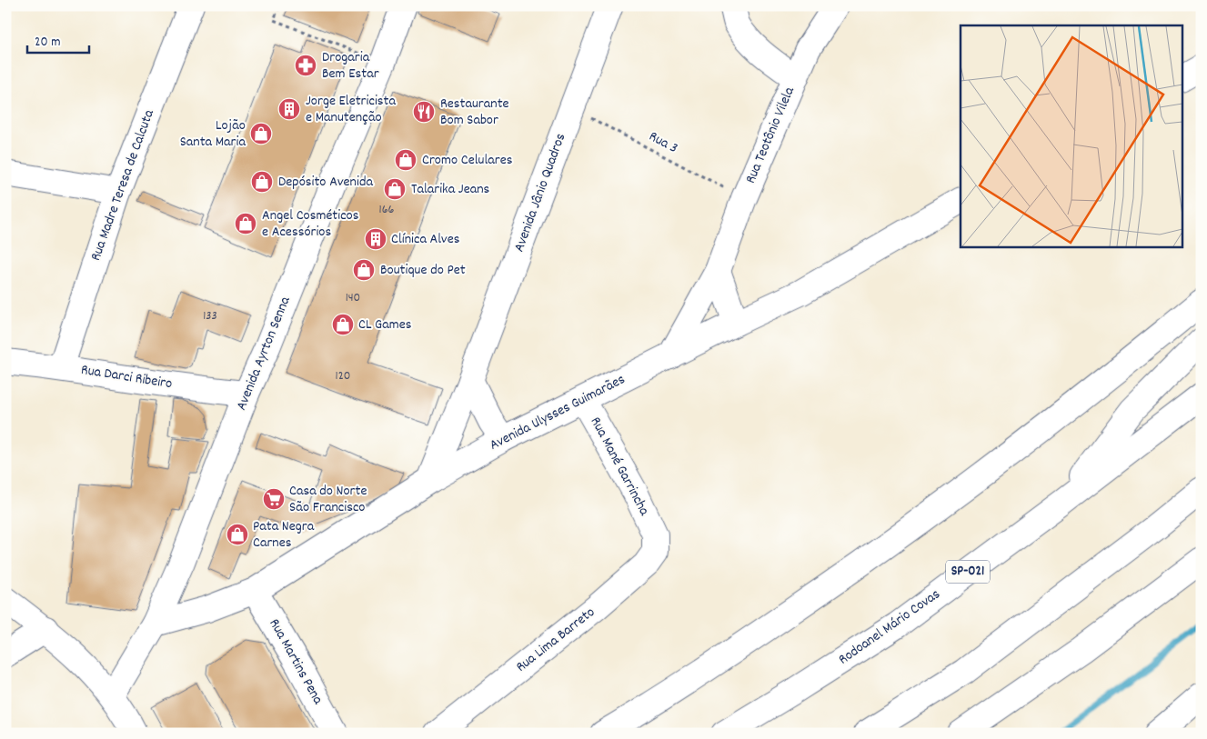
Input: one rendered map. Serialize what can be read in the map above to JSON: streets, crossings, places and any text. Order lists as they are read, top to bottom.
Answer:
{
  "streets": {
    "main road": [
      "Rua Teotônio Vilela",
      "Rua Madre Teresa de Calcuta",
      "Avenida Jânio Quadros",
      "Avenida Ayrton Senna",
      "Rua Darci Ribeiro",
      "Avenida Ulysses Guimarães",
      "Rua Mané Garrincha",
      "SP-021",
      "Rodoanel Mário Covas",
      "Rua Lima Barreto",
      "Rua Martins Pena"
    ],
    "path": ["Rua 3"]
  },
  "crossings": [
    ["Rua Teotônio Vilela", "Rua 3"],
    ["Rua Teotônio Vilela", "Avenida Ulysses Guimarães"],
    ["Rua 3", "Avenida Jânio Quadros"],
    ["Rua Madre Teresa de Calcuta", "Rua Darci Ribeiro"],
    ["Avenida Jânio Quadros", "Avenida Ulysses Guimarães"],
    ["Avenida Ayrton Senna", "Rua Darci Ribeiro"],
    ["Avenida Ayrton Senna", "Avenida Ulysses Guimarães"],
    ["Avenida Ulysses Guimarães", "Rua Mané Garrincha"],
    ["Avenida Ulysses Guimarães", "Rua Martins Pena"],
    ["Rua Mané Garrincha", "Rua Lima Barreto"]
  ],
  "places": {
    "pharmacy": ["Drogaria Bem Estar"],
    "building": ["Jorge Eletricista e Manutenção", "Clínica Alves"],
    "restaurant": ["Restaurante Bom Sabor"],
    "shop": [
      "Lojão Santa Maria",
      "Cromo Celulares",
      "Depósito Avenida",
      "Talarika Jeans",
      "Angel Cosméticos e Acessórios",
      "Boutique do Pet",
      "CL Games",
      "Pata Negra Carnes"
    ],
    "supermarket": ["Casa do Norte São Francisco"]
  },
  "house_numbers": [
    "166",
    "140",
    "133",
    "120"
  ],
  "scale_bar": "20 m"
}
